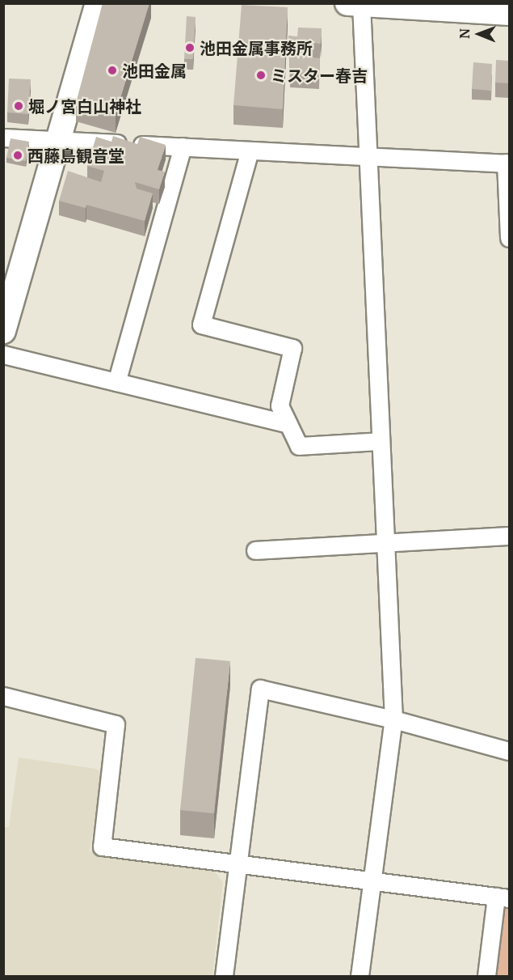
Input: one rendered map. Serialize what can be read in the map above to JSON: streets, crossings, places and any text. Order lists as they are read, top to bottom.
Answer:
{
  "places": [
    "池田金属事務所",
    "池田金属",
    "ミスター春吉",
    "堀ノ宮白山神社",
    "西藤島観音堂"
  ],
  "north": "left"
}
